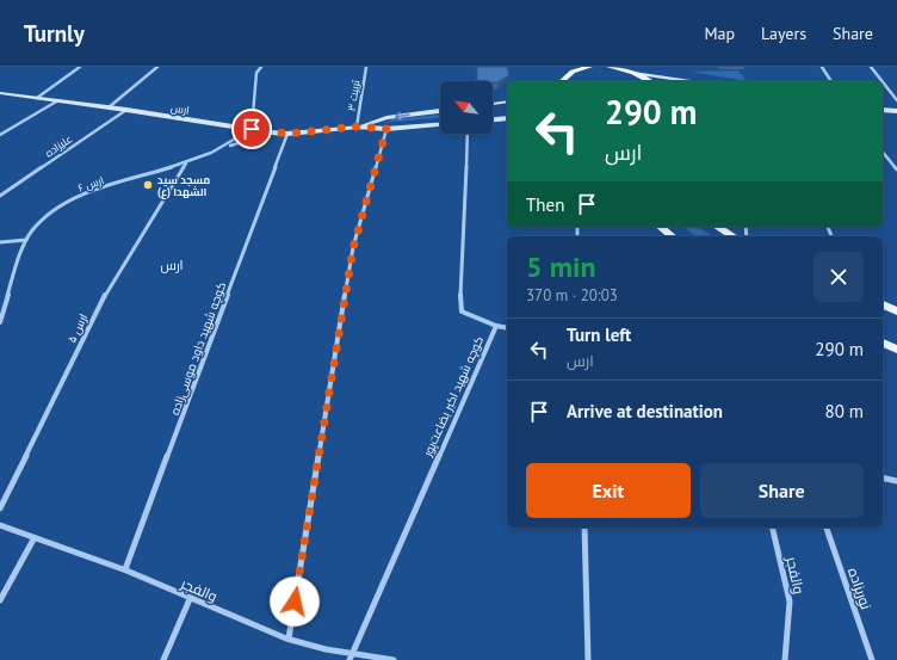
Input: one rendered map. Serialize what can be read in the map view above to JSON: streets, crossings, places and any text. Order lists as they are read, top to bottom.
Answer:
{
  "streets": {
    "main road": ["ارس"],
    "street": [
      "تربیت ۳",
      "علیزاده",
      "ارس ۶",
      "ارس ۵",
      "کوچه شهید داود موسی‌زاده",
      "کوچه شهید اکبر بضاعت‌پور",
      "والفجر",
      "نوریزاده"
    ]
  },
  "crossings": [
    ["تربیت ۳", "ارس"],
    ["ارس", "علیزاده"],
    ["ارس", "ارس ۶"],
    ["ارس", "کوچه شهید داود موسی‌زاده"],
    ["ارس ۶", "ارس ۵"],
    ["کوچه شهید داود موسی‌زاده", "والفجر"],
    ["کوچه شهید اکبر بضاعت‌پور", "والفجر"]
  ],
  "districts": ["ارس"],
  "places": ["مسجد سید الشهدا (ع)"],
  "north": "top left",
  "page": {
    "header": "Turnly",
    "nav": ["Map", "Layers", "Share"],
    "turn": ["290 m", "ارس"],
    "then": "Then",
    "heading": ["5 min", "370 m · 20:03"],
    "list": [
      {
        "name": "Turn left",
        "note": "ارس",
        "value": "290 m"
      },
      {
        "name": "Arrive at destination",
        "value": "80 m"
      }
    ],
    "buttons": ["Exit", "Share"]
  }
}
